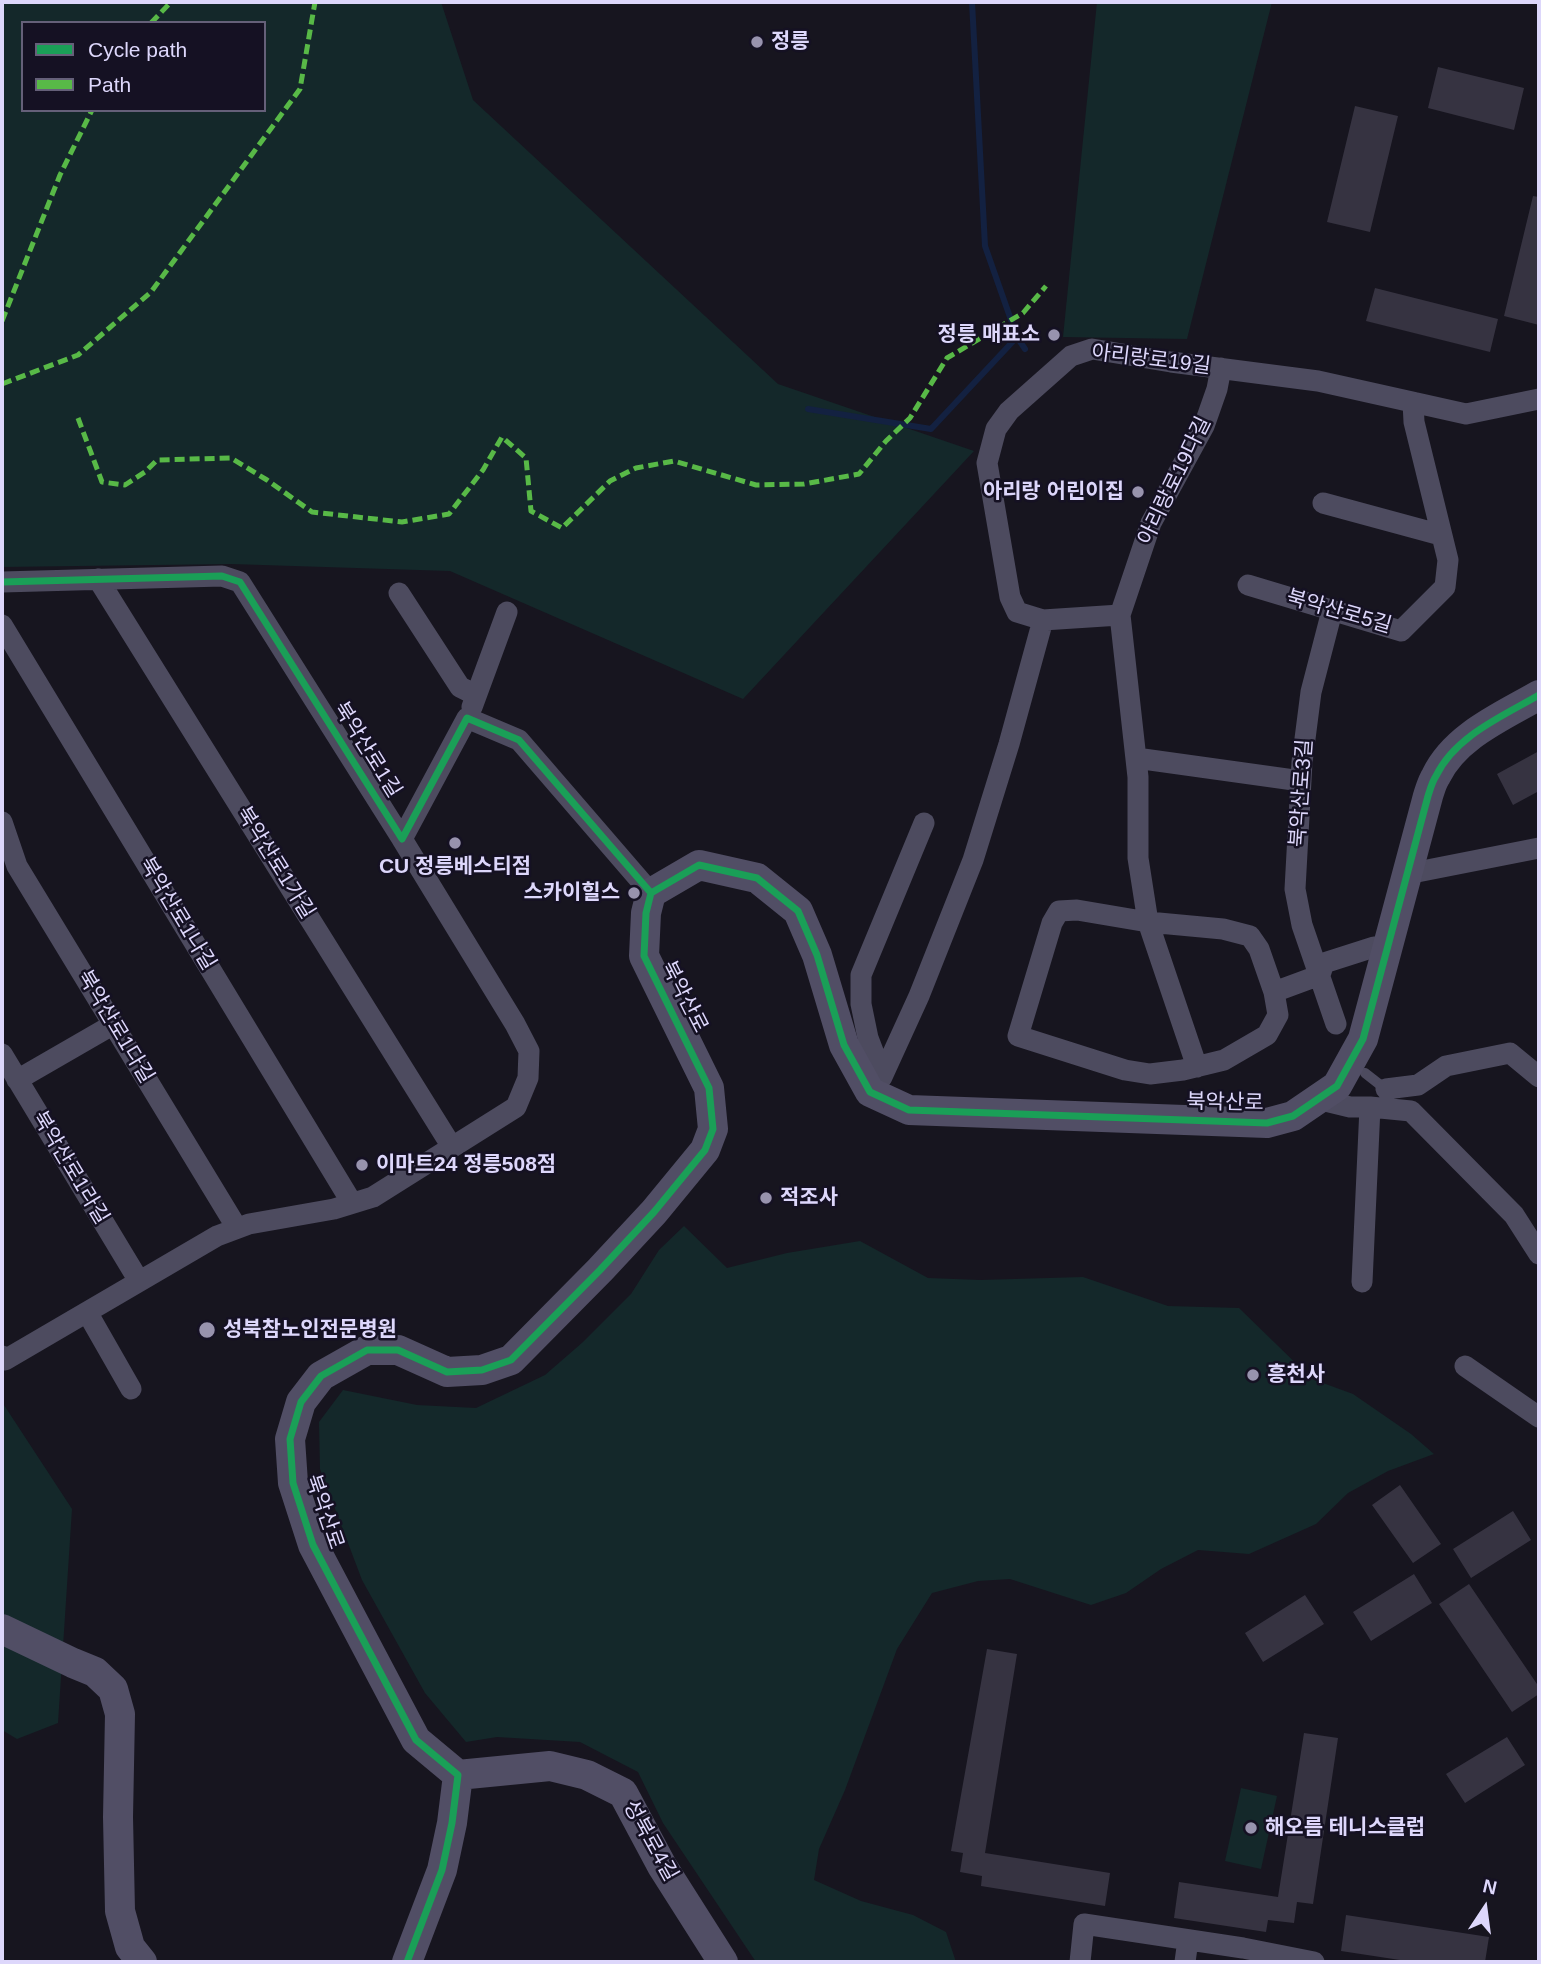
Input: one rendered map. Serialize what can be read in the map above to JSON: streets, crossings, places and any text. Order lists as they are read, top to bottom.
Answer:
{
  "streets": {
    "street": [
      "아리랑로19길",
      "아리랑로19다길",
      "북악산로5길",
      "북악산로1길",
      "북악산로3길",
      "북악산로1가길",
      "북악산로1나길",
      "북악산로",
      "북악산로1다길",
      "북악산로1라길",
      "성북로4길"
    ]
  },
  "crossings": [
    ["아리랑로19길", "아리랑로19다길"],
    ["아리랑로19길", "북악산로5길"],
    ["북악산로5길", "북악산로3길"],
    ["북악산로1길", "북악산로1가길"],
    ["북악산로1길", "북악산로1나길"],
    ["북악산로1길", "북악산로1다길"],
    ["북악산로1길", "북악산로1라길"],
    ["북악산로", "성북로4길"]
  ],
  "places": [
    "정릉",
    "정릉 매표소",
    "아리랑 어린이집",
    "CU 정릉베스티점",
    "스카이힐스",
    "이마트24 정릉508점",
    "적조사",
    "성북참노인전문병원",
    "흥천사",
    "해오름 테니스클럽"
  ],
  "legend": ["Cycle path", "Path"],
  "north": "top"
}
